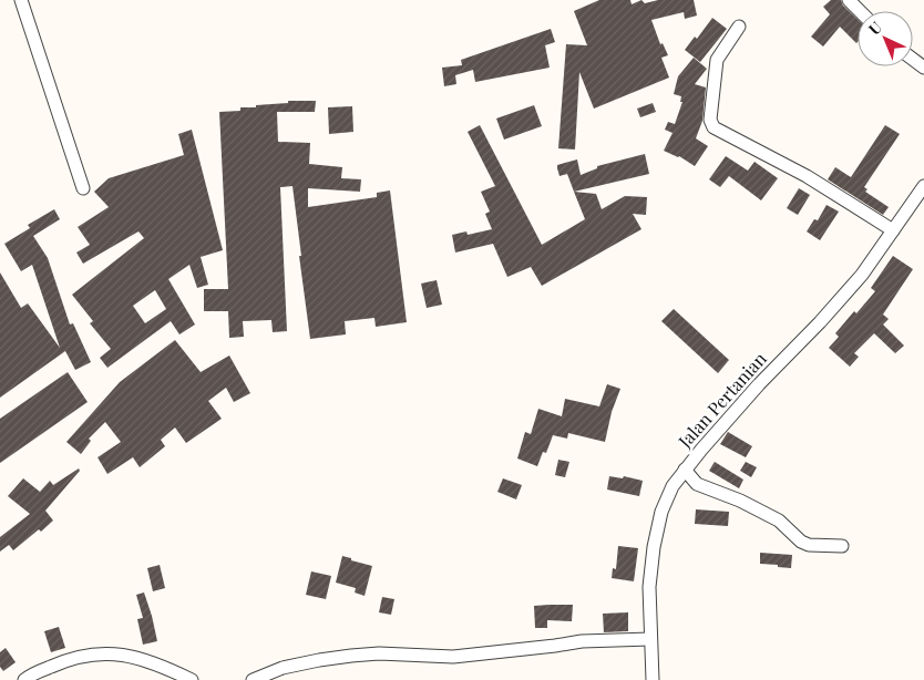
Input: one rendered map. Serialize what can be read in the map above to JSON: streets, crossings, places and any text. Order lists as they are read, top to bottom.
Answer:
{
  "streets": {
    "street": ["Jalan Pertanian"]
  },
  "north": "top left"
}
